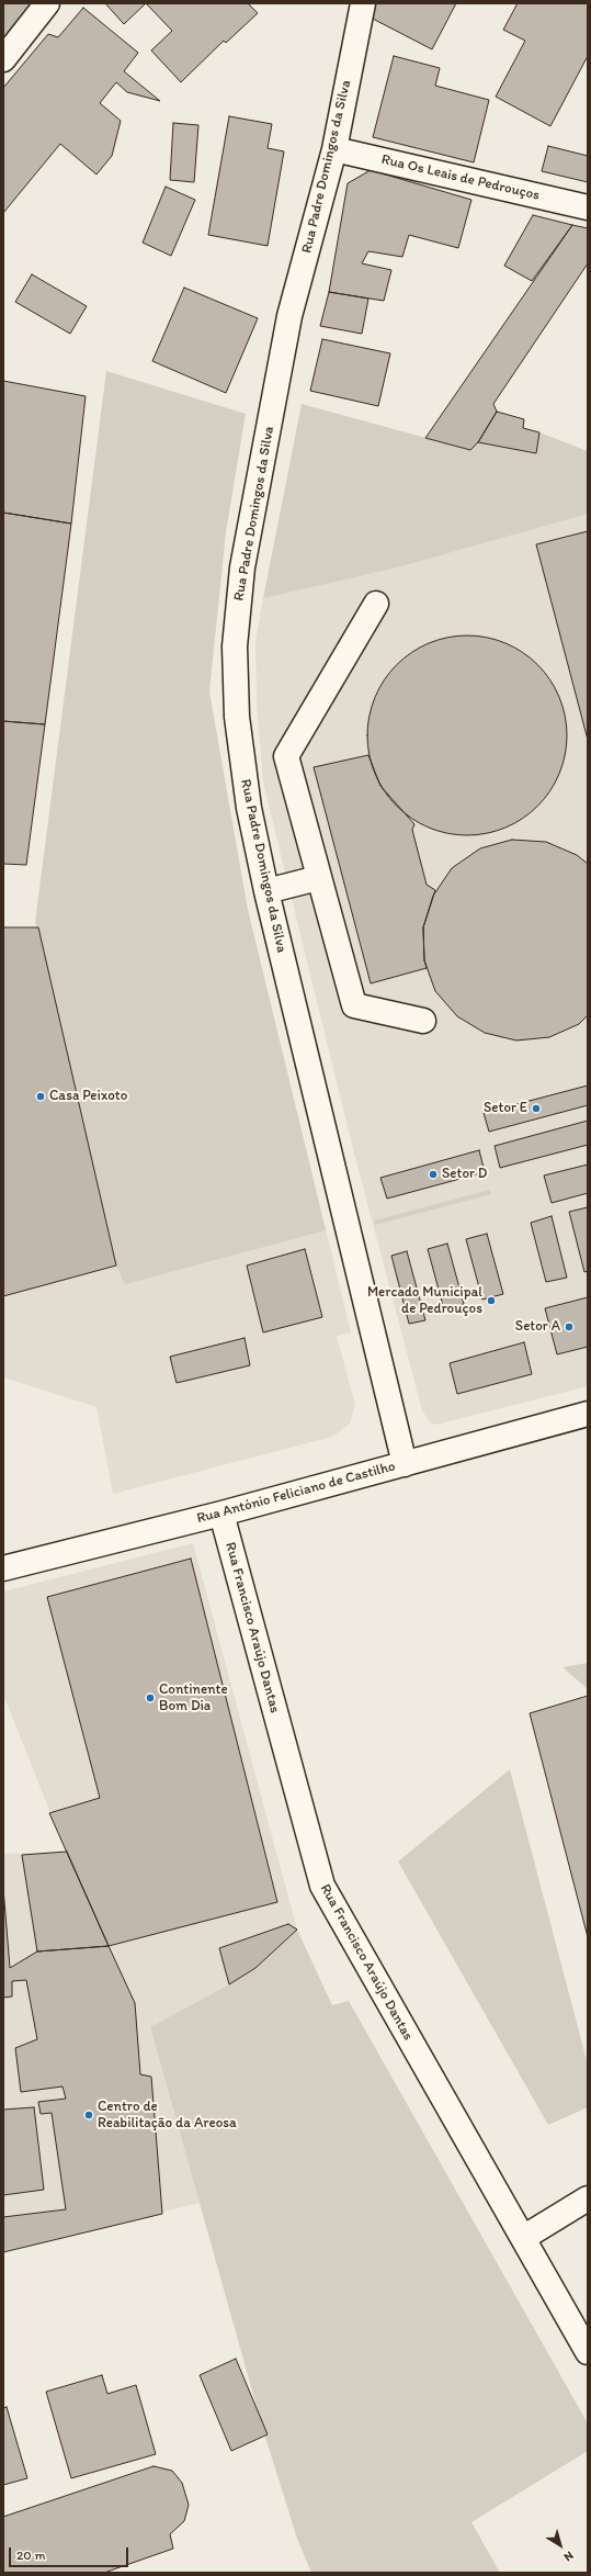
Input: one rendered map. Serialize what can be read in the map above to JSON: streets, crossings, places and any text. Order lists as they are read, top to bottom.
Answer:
{
  "streets": {
    "street": [
      "Rua Padre Domingos da Silva",
      "Rua Os Leais de Pedrouços",
      "Rua António Feliciano de Castilho",
      "Rua Francisco Araújo Dantas"
    ]
  },
  "crossings": [
    ["Rua Padre Domingos da Silva", "Rua Os Leais de Pedrouços"],
    ["Rua Padre Domingos da Silva", "Rua António Feliciano de Castilho"],
    ["Rua António Feliciano de Castilho", "Rua Francisco Araújo Dantas"]
  ],
  "places": [
    "Casa Peixoto",
    "Setor E",
    "Setor D",
    "Mercado Municipal de Pedrouços",
    "Setor A",
    "Continente Bom Dia",
    "Centro de Reabilitação da Areosa"
  ],
  "scale_bar": "20 m",
  "north": "bottom right"
}
